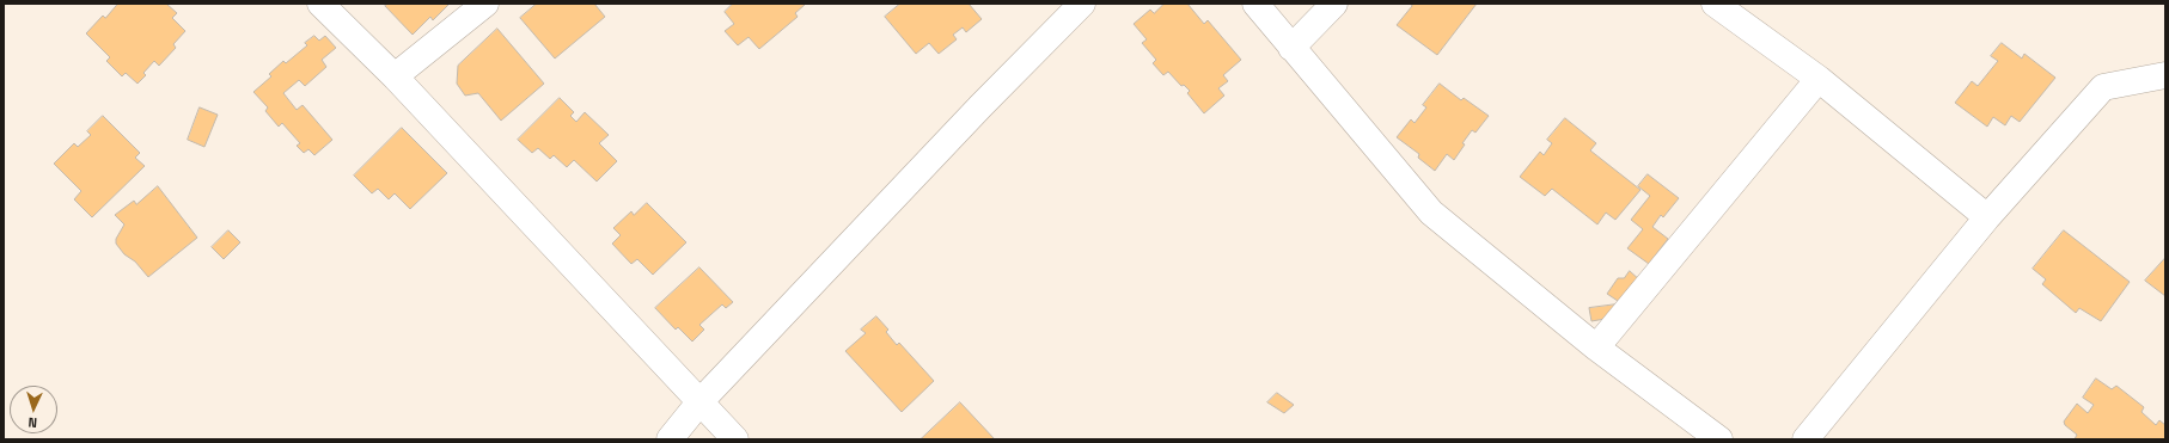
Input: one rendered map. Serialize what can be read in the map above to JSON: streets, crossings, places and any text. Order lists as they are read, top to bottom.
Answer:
{
  "north": "bottom"
}
